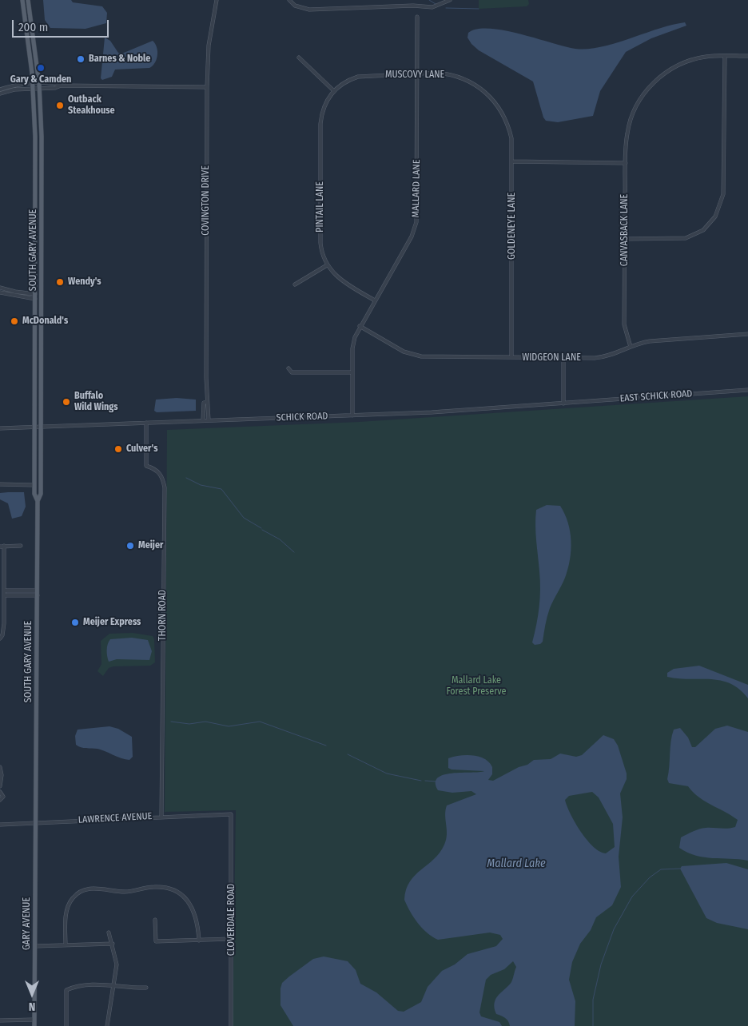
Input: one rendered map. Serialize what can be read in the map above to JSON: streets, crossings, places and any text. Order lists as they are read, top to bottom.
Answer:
{
  "streets": {
    "main road": ["SOUTH GARY AVENUE", "GARY AVENUE"],
    "street": [
      "MUSCOVY LANE",
      "MALLARD LANE",
      "COVINGTON DRIVE",
      "PINTAIL LANE",
      "GOLDENEYE LANE",
      "CANVASBACK LANE",
      "WIDGEON LANE",
      "EAST SCHICK ROAD",
      "SCHICK ROAD",
      "THORN ROAD",
      "LAWRENCE AVENUE",
      "CLOVERDALE ROAD"
    ]
  },
  "crossings": [
    ["MUSCOVY LANE", "MALLARD LANE"],
    ["MUSCOVY LANE", "PINTAIL LANE"],
    ["MUSCOVY LANE", "GOLDENEYE LANE"],
    ["MALLARD LANE", "PINTAIL LANE"],
    ["MALLARD LANE", "WIDGEON LANE"],
    ["MALLARD LANE", "SCHICK ROAD"],
    ["COVINGTON DRIVE", "SCHICK ROAD"],
    ["GOLDENEYE LANE", "WIDGEON LANE"],
    ["CANVASBACK LANE", "WIDGEON LANE"],
    ["SOUTH GARY AVENUE", "SCHICK ROAD"],
    ["SOUTH GARY AVENUE", "LAWRENCE AVENUE"],
    ["SOUTH GARY AVENUE", "GARY AVENUE"],
    ["EAST SCHICK ROAD", "SCHICK ROAD"],
    ["SCHICK ROAD", "THORN ROAD"],
    ["THORN ROAD", "LAWRENCE AVENUE"],
    ["LAWRENCE AVENUE", "CLOVERDALE ROAD"],
    ["LAWRENCE AVENUE", "GARY AVENUE"]
  ],
  "water": ["Mallard Lake"],
  "parks": ["Mallard Lake Forest Preserve"],
  "places": [
    "Barnes & Noble",
    "Gary & Camden",
    "Outback Steakhouse",
    "Wendy's",
    "McDonald's",
    "Buffalo Wild Wings",
    "Culver's",
    "Meijer",
    "Meijer Express"
  ],
  "scale_bar": "200 m",
  "north": "bottom"
}
